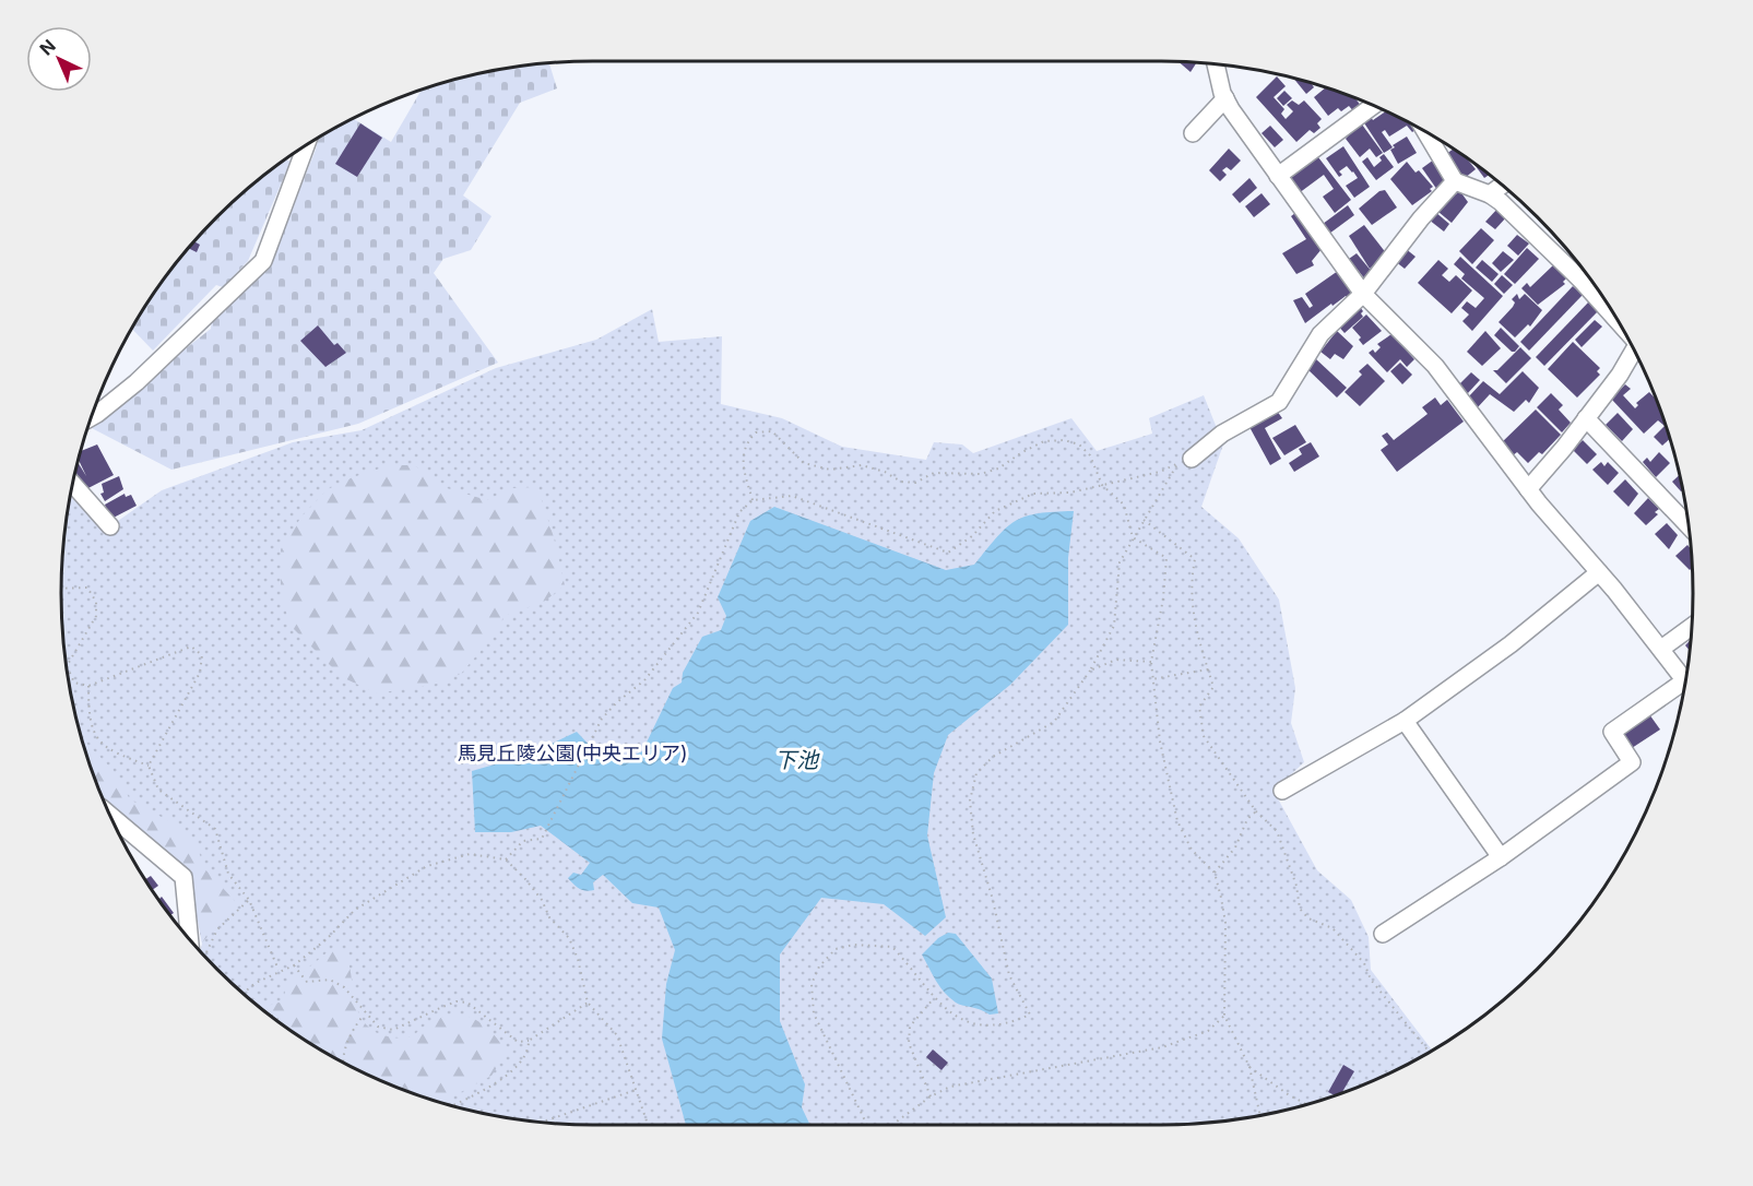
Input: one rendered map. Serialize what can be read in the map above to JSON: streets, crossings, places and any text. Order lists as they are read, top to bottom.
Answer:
{
  "water": ["下池"],
  "parks": ["馬見丘陵公園(中央エリア)"],
  "north": "top left"
}
